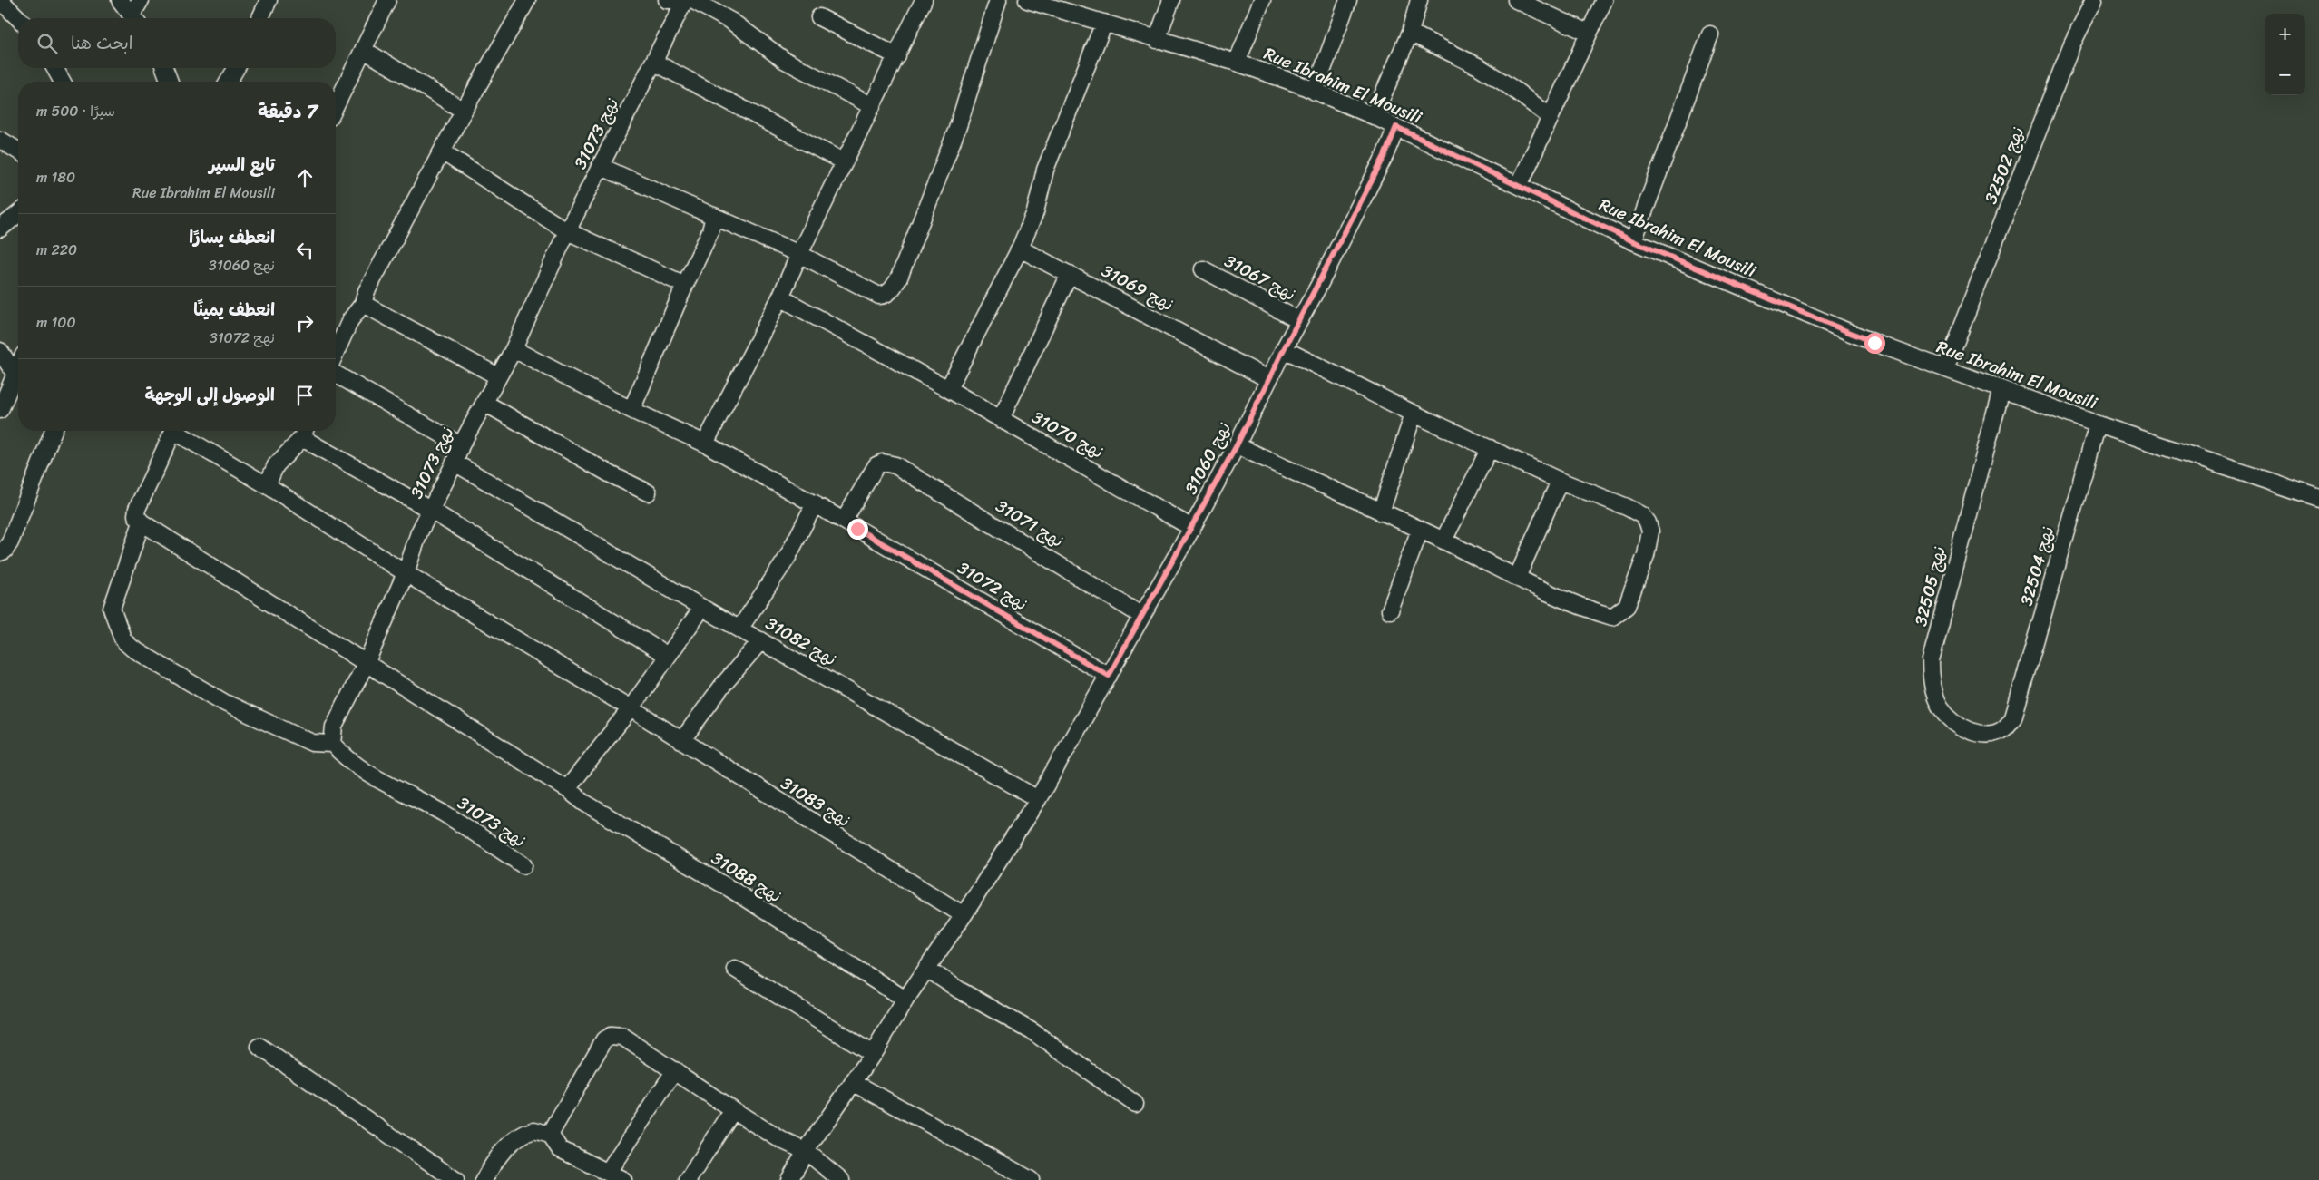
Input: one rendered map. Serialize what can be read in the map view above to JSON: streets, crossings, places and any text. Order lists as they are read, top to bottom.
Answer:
{
  "streets": {
    "street": [
      "Rue Ibrahim El Mousili",
      "نهج 31073",
      "نهج 32502",
      "نهج 31067",
      "نهج 31069",
      "نهج 31070",
      "نهج 31060",
      "نهج 31071",
      "نهج 32504",
      "نهج 31072",
      "نهج 32505",
      "نهج 31082",
      "نهج 31083",
      "نهج 31088"
    ]
  },
  "crossings": [
    ["Rue Ibrahim El Mousili", "نهج 32502"],
    ["Rue Ibrahim El Mousili", "نهج 31060"],
    ["Rue Ibrahim El Mousili", "نهج 32504"],
    ["Rue Ibrahim El Mousili", "نهج 32505"],
    ["نهج 31073", "نهج 31072"],
    ["نهج 31073", "نهج 31082"],
    ["نهج 31073", "نهج 31088"],
    ["نهج 31067", "نهج 31060"],
    ["نهج 31069", "نهج 31060"],
    ["نهج 31070", "نهج 31060"],
    ["نهج 31060", "نهج 31071"],
    ["نهج 31060", "نهج 31072"],
    ["نهج 31060", "نهج 31082"],
    ["نهج 31060", "نهج 31083"],
    ["نهج 31071", "نهج 31072"],
    ["نهج 32504", "نهج 32505"]
  ],
  "page": {
    "map_buttons": ["+", "−"],
    "search": "ابحث هنا",
    "heading": ["7 دقيقة", "سيرًا · 500 m"],
    "list": [
      ["تابع السير", "Rue Ibrahim El Mousili", "180 m"],
      ["انعطف يسارًا", "نهج 31060", "220 m"],
      ["انعطف يمينًا", "نهج 31072", "100 m"],
      "الوصول إلى الوجهة"
    ]
  }
}
